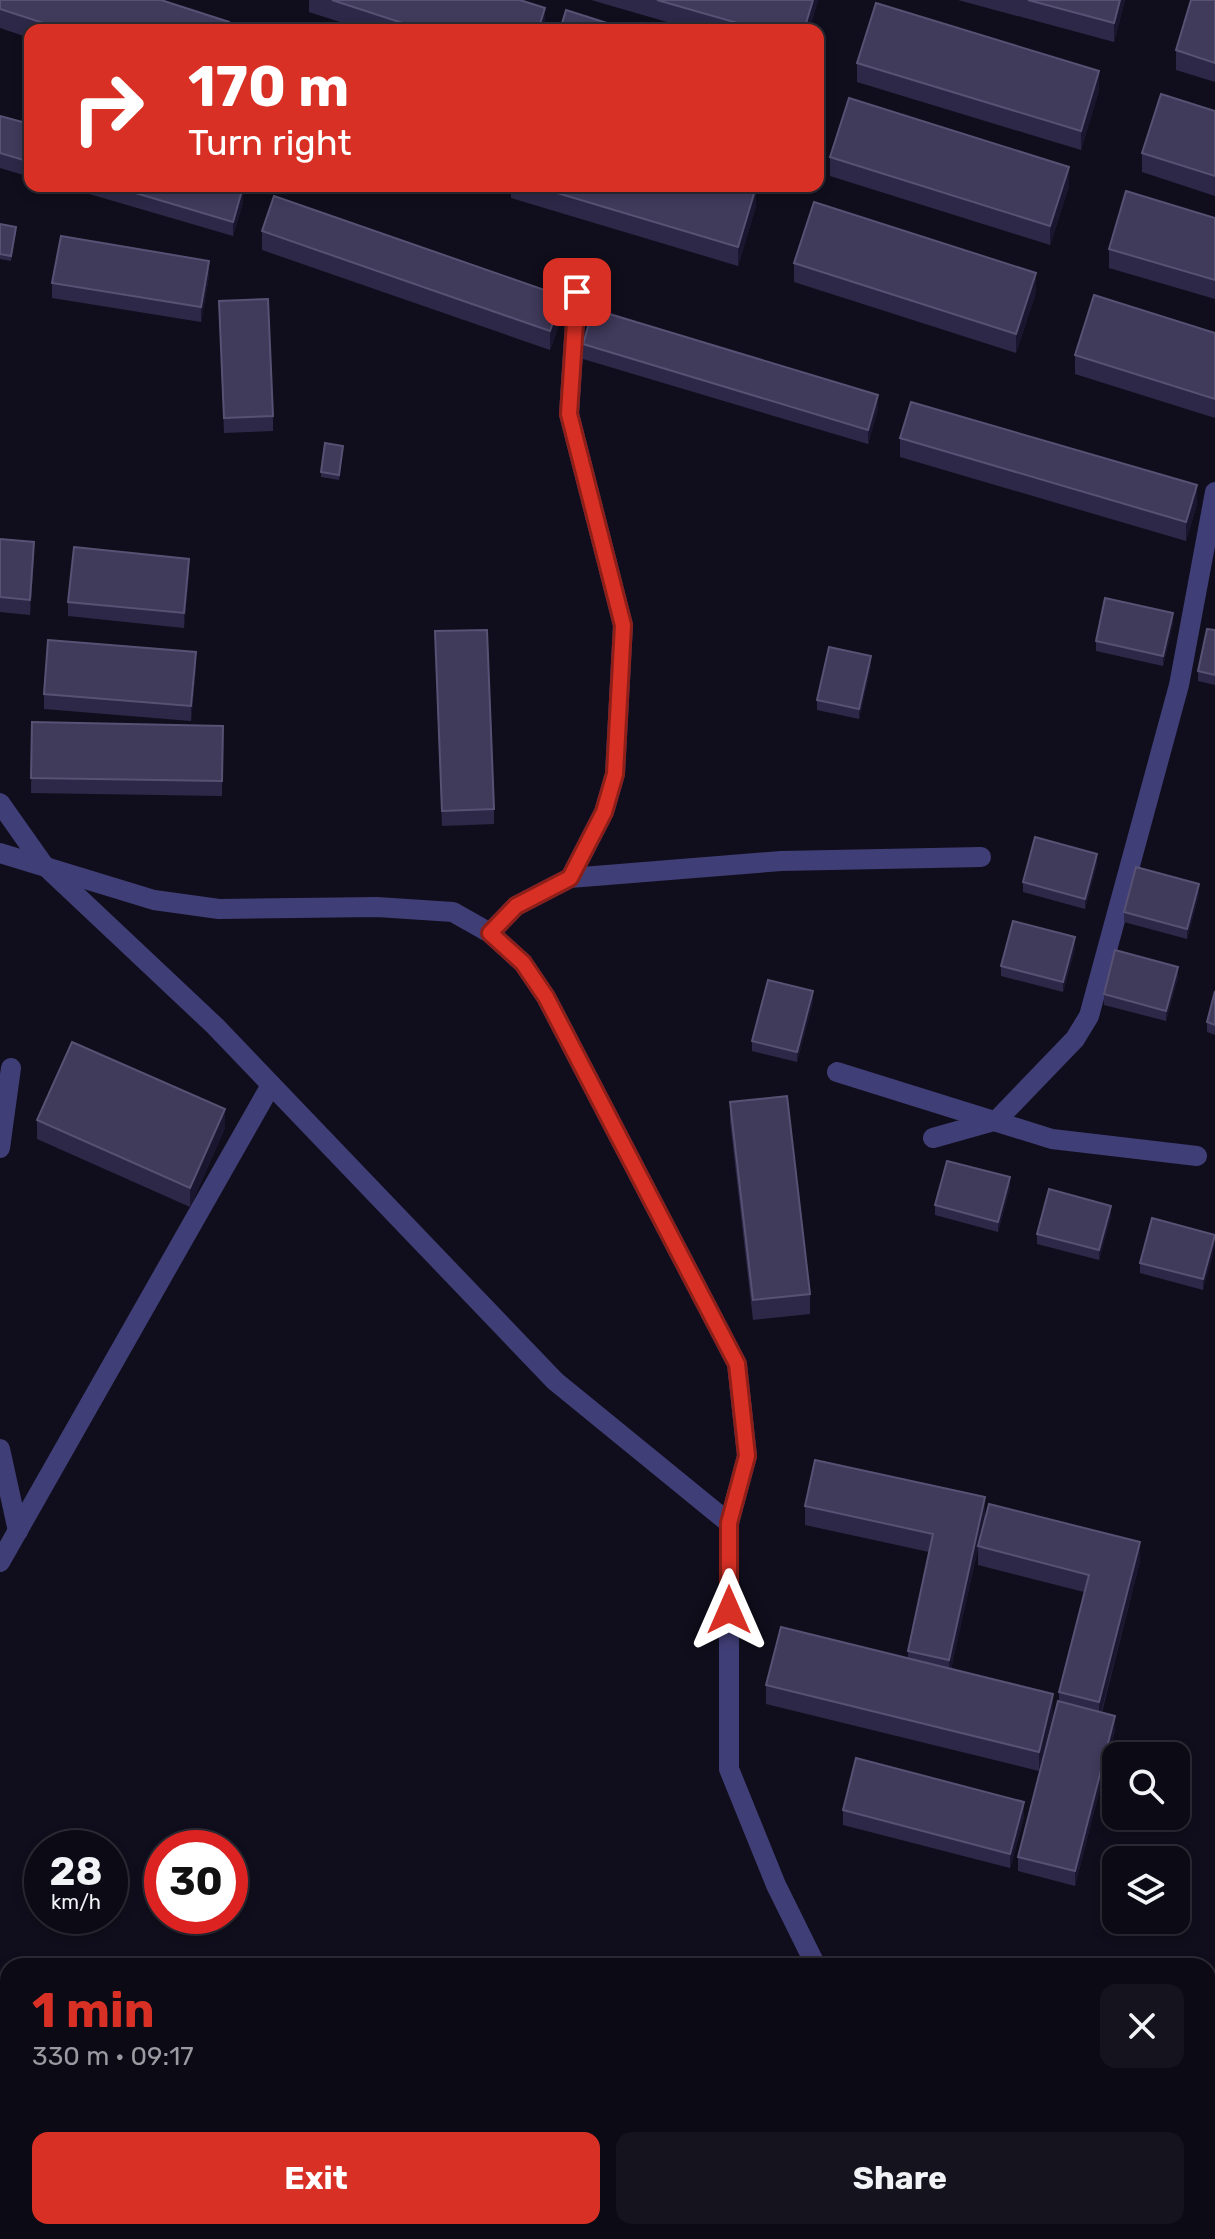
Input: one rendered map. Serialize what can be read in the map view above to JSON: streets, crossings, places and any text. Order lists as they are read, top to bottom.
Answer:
{
  "page": {
    "turn": ["170 m", "Turn right"],
    "speed": "28 km/h",
    "limit": "30",
    "heading": ["1 min", "330 m · 09:17"],
    "buttons": ["Exit", "Share"]
  }
}
